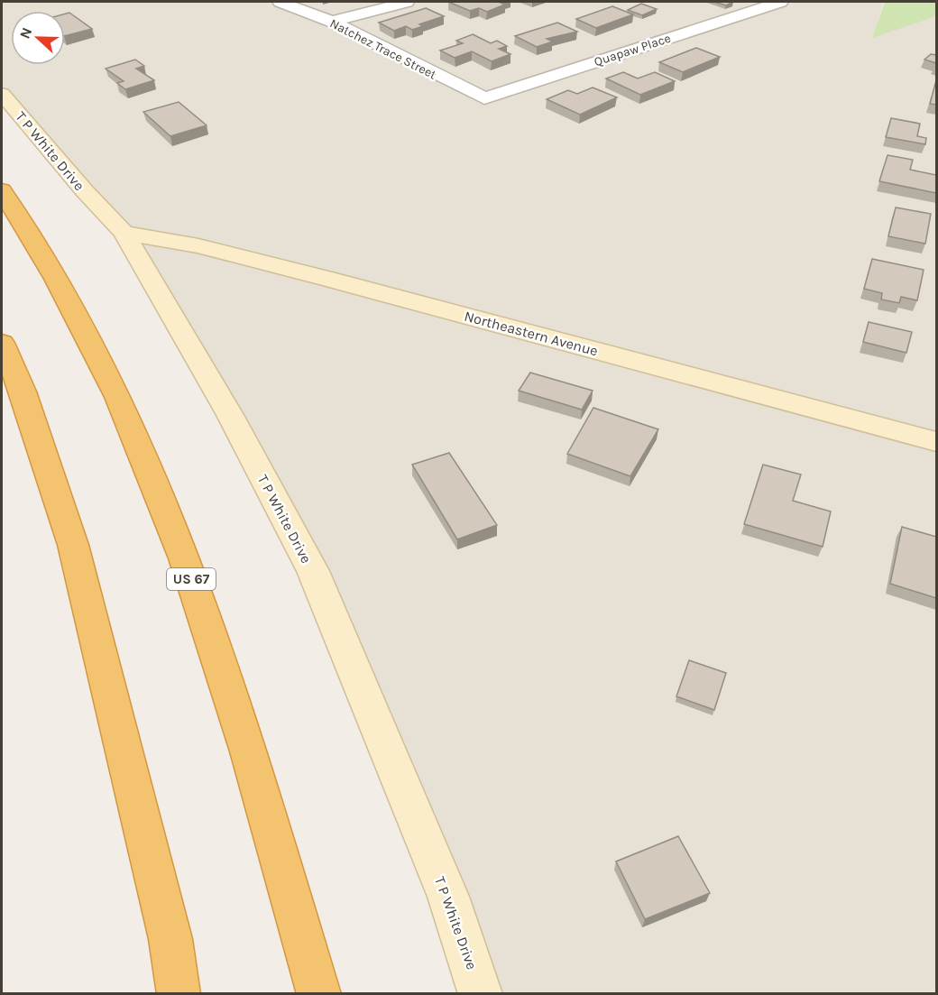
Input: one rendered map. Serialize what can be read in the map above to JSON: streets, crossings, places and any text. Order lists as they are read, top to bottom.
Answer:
{
  "streets": {
    "highway": ["US 67"],
    "street": [
      "Natchez Trace Street",
      "Quapaw Place",
      "T P White Drive",
      "Northeastern Avenue"
    ]
  },
  "crossings": [
    ["Natchez Trace Street", "Quapaw Place"],
    ["T P White Drive", "Northeastern Avenue"]
  ],
  "north": "left"
}
